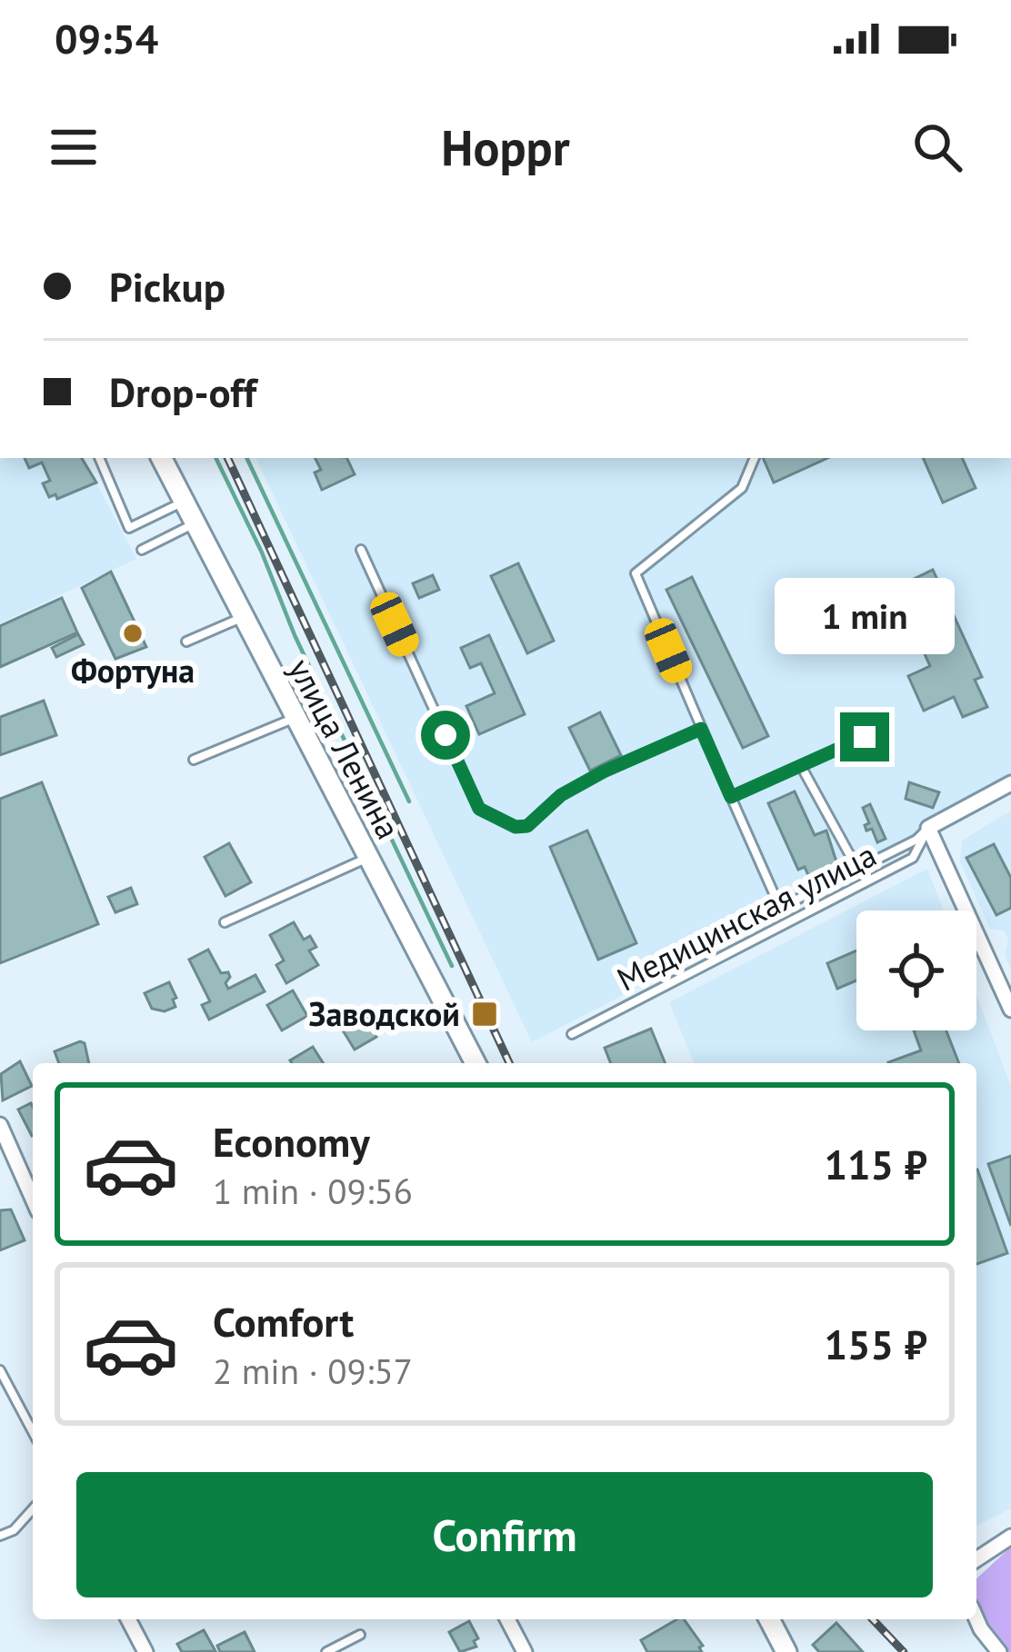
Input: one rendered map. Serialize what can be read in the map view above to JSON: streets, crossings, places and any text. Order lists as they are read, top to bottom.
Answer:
{
  "streets": {
    "main road": ["улица Ленина"],
    "lane": ["Медицинская улица"]
  },
  "places": {
    "other": ["Фортуна"],
    "transit": ["Заводской"]
  },
  "page": {
    "status": "09:54",
    "header": "Hoppr",
    "banner": ["Pickup", "Drop-off"],
    "bubble": "1 min",
    "list": [
      {
        "name": "Economy",
        "note": "1 min · 09:56",
        "value": "115 ₽"
      },
      {
        "name": "Comfort",
        "note": "2 min · 09:57",
        "value": "155 ₽"
      }
    ],
    "buttons": "Confirm"
  }
}
